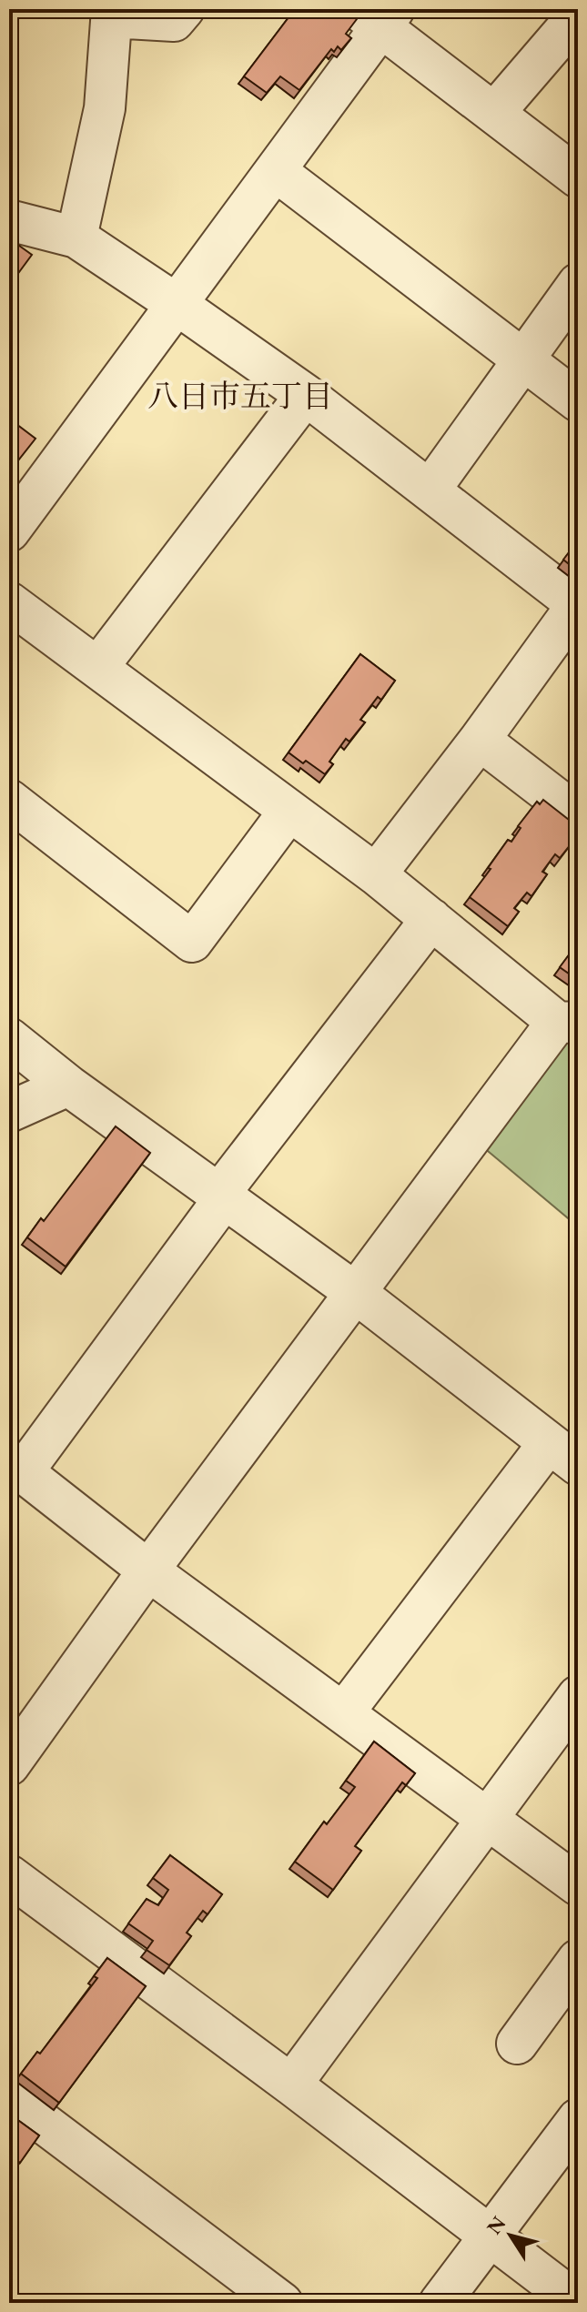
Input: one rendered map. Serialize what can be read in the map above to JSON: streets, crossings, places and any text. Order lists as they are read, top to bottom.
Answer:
{
  "districts": ["八日市五丁目"],
  "north": "top left"
}
